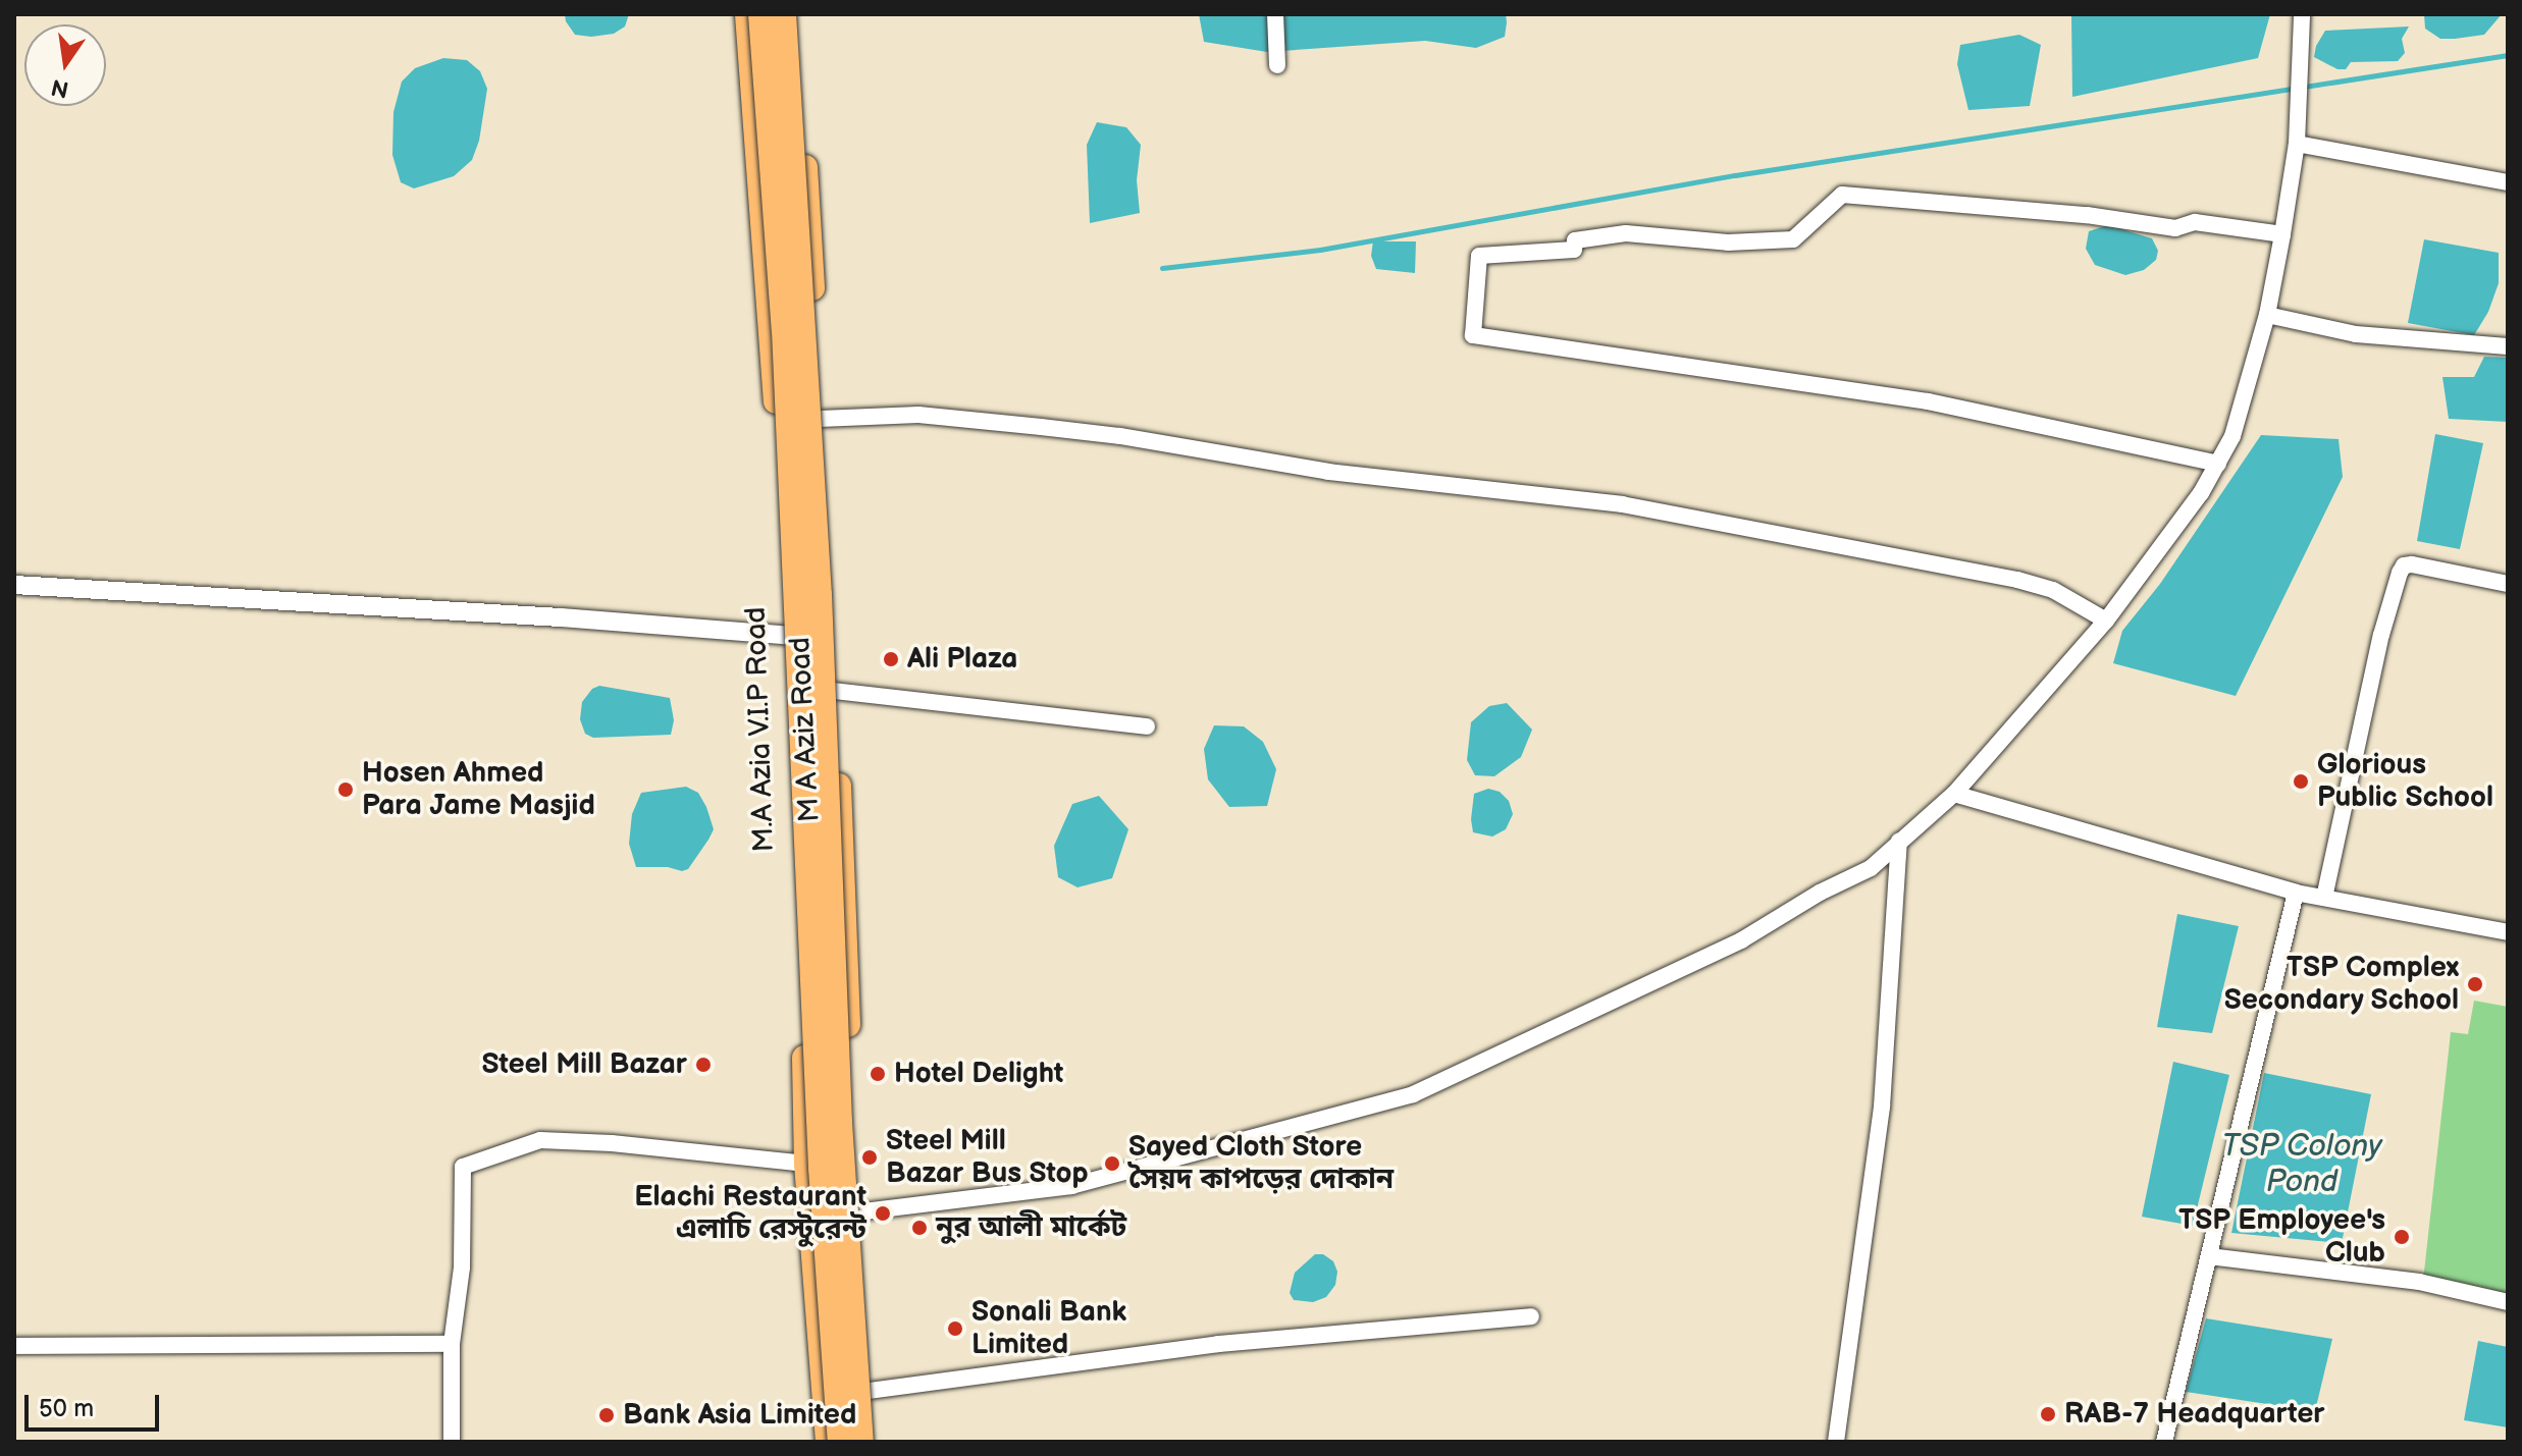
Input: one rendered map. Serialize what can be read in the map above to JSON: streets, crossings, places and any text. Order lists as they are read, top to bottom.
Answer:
{
  "streets": {
    "main road": ["M.A Azia V.I.P Road", "M A Aziz Road"]
  },
  "water": ["TSP Colony Pond"],
  "places": [
    "Ali Plaza",
    "Glorious Public School",
    "Hosen Ahmed Para Jame Masjid",
    "TSP Complex Secondary School",
    "Steel Mill Bazar",
    "Hotel Delight",
    "Steel Mill Bazar Bus Stop",
    "Sayed Cloth Store সৈয়দ কাপড়ের দোকান",
    "Elachi Restaurant এলাচ‌ি র‌েস্টুর‌েন্ট",
    "নুর আলী মার্কেট",
    "TSP Employee's Club",
    "Sonali Bank Limited",
    "RAB-7 Headquarter",
    "Bank Asia Limited"
  ],
  "scale_bar": "50 m",
  "north": "bottom"
}
